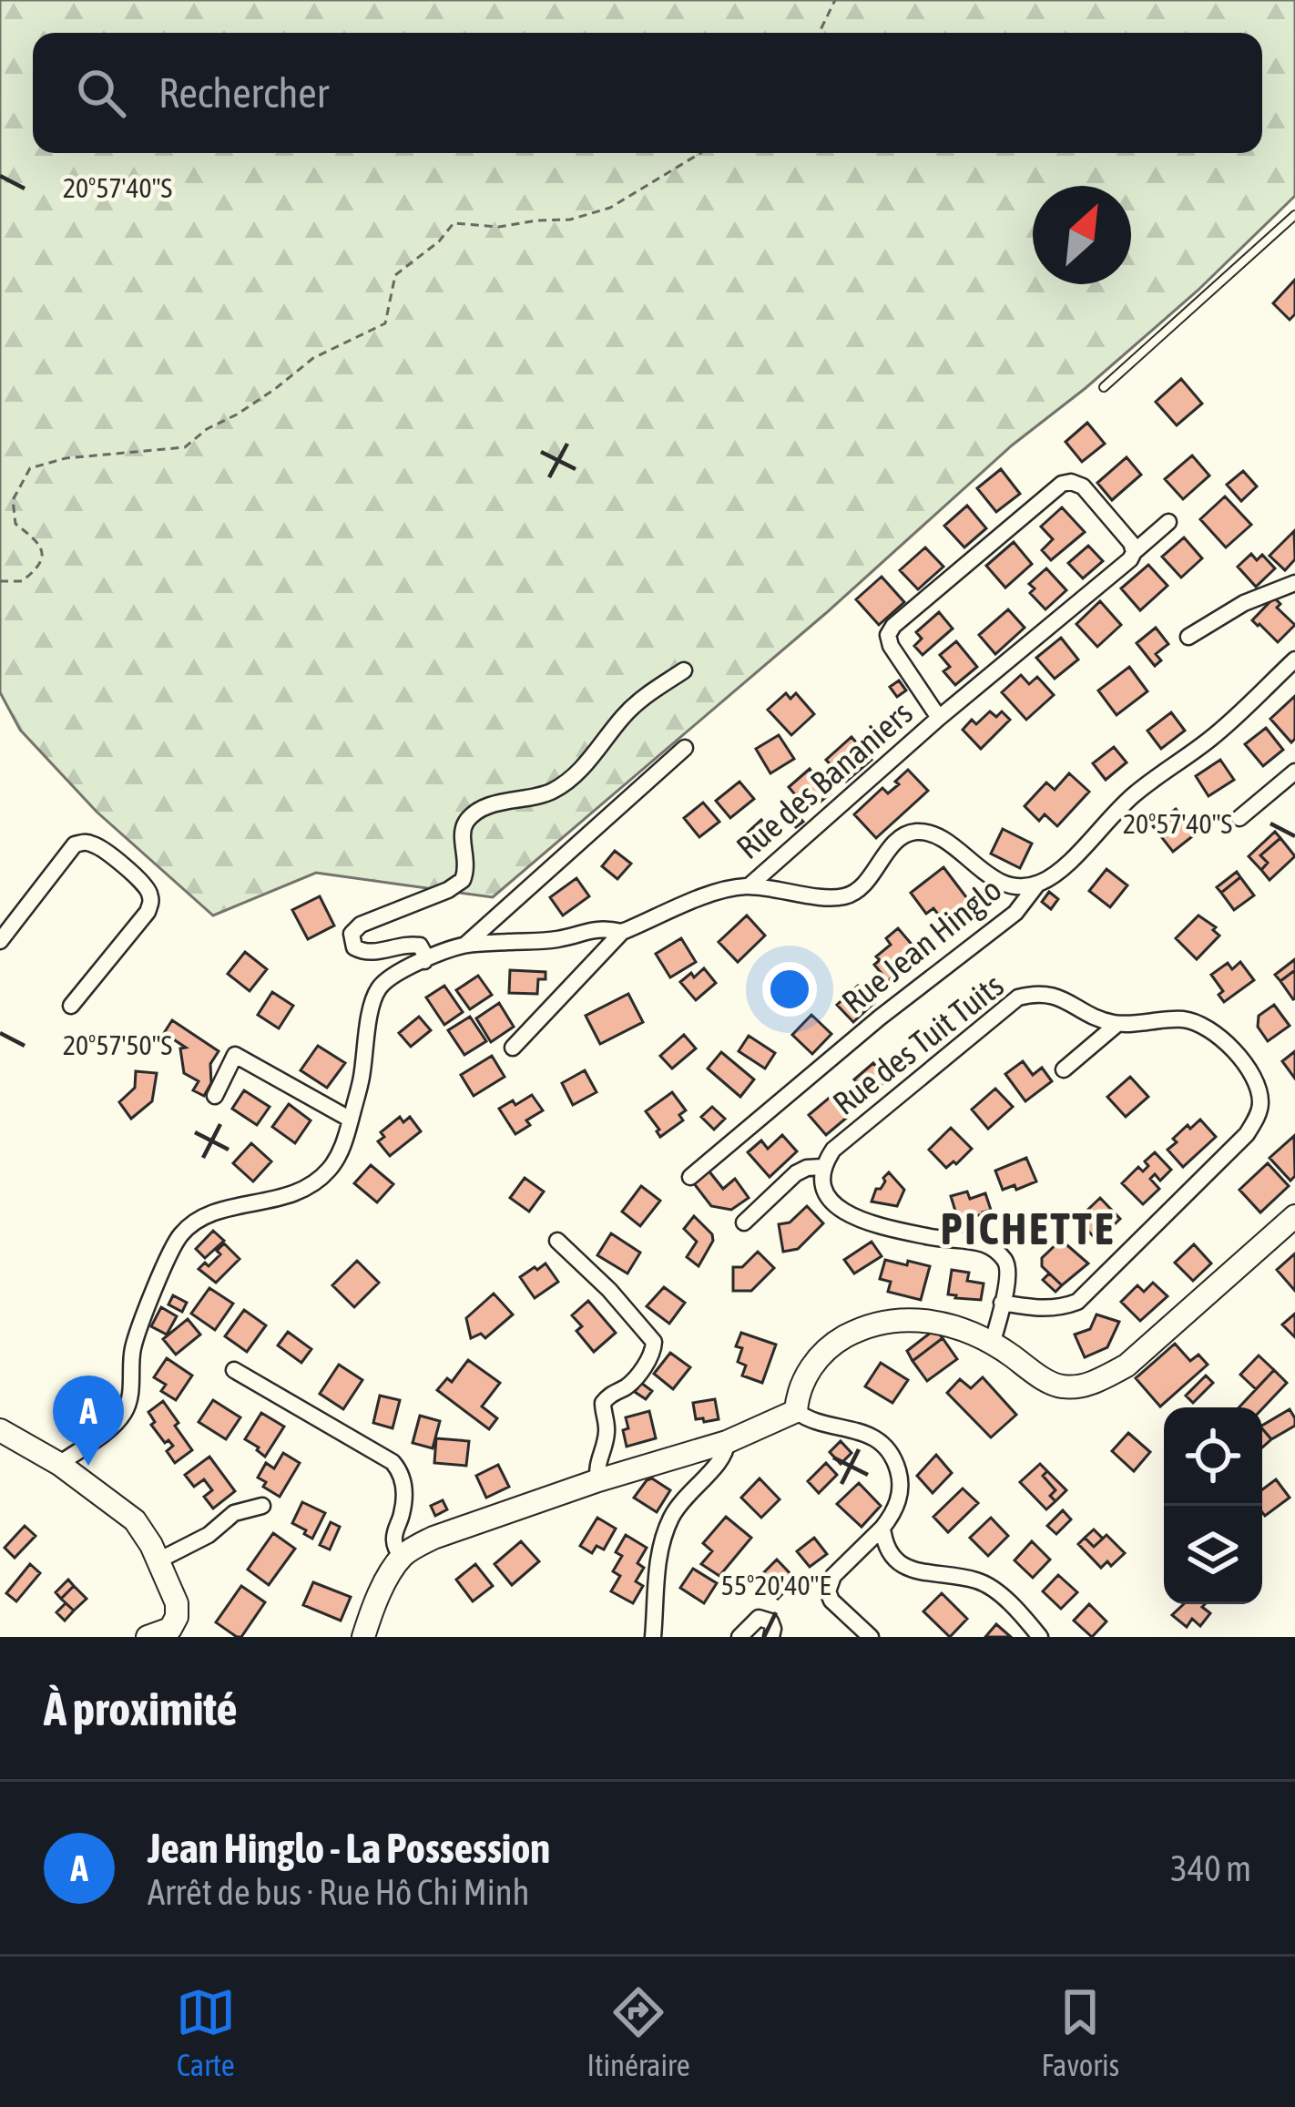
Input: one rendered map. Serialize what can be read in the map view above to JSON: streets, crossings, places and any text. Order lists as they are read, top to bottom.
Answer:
{
  "streets": {
    "street": ["Rue des Bananiers", "Rue Jean Hinglo", "Rue des Tuit Tuits"]
  },
  "crossings": [
    ["Rue des Bananiers", "Rue Jean Hinglo"]
  ],
  "districts": ["PICHETTE"],
  "north": "top right",
  "page": {
    "search": "Rechercher",
    "pins": "A",
    "heading": "À proximité",
    "list": [
      {
        "mark": "A",
        "name": "Jean Hinglo - La Possession",
        "note": "Arrêt de bus · Rue Hô Chi Minh",
        "value": "340 m"
      }
    ],
    "nav": ["Carte", "Itinéraire", "Favoris"]
  },
  "coordinates": ["20°57'40\"S", "20°57'50\"S", "55°20'40\"E"]
}
